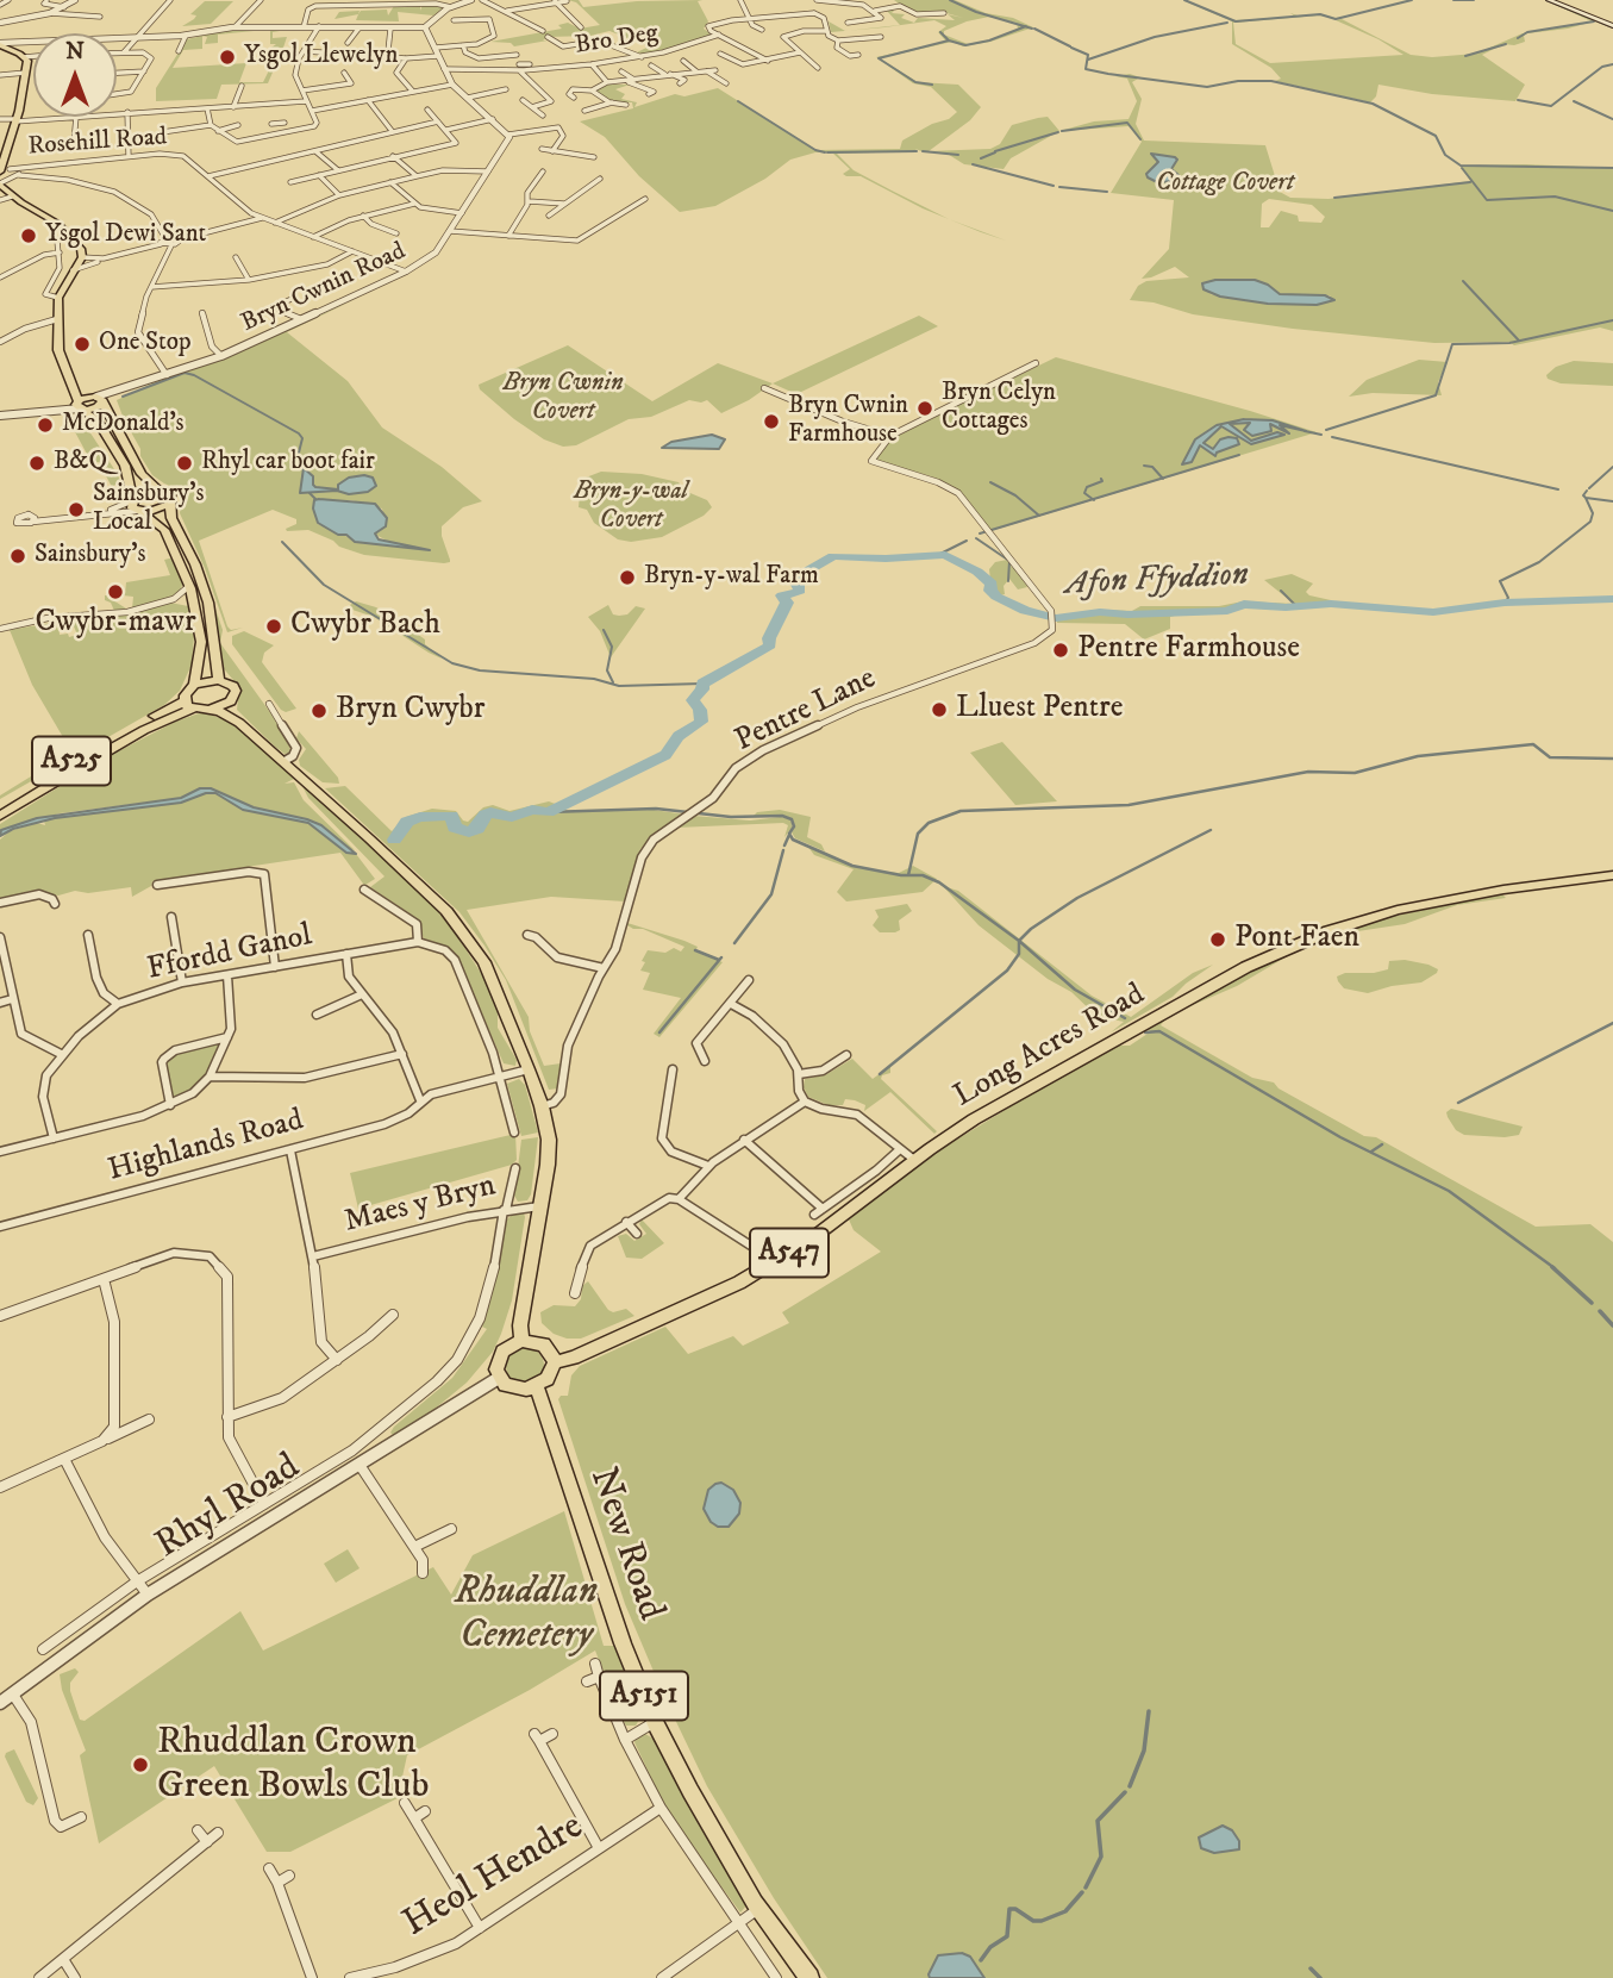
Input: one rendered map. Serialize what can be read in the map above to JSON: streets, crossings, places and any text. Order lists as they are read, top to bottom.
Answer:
{
  "streets": {
    "main road": [
      "A525",
      "Long Acres Road",
      "A547",
      "New Road",
      "A5151"
    ],
    "street": [
      "Bro Deg",
      "Rosehill Road",
      "Bryn Cwnin Road",
      "Pentre Lane",
      "Ffordd Ganol",
      "Highlands Road",
      "Maes y Bryn",
      "Rhyl Road",
      "Heol Hendre"
    ]
  },
  "crossings": [
    ["Rosehill Road", "Bryn Cwnin Road"],
    ["Long Acres Road", "Rhyl Road"],
    ["Long Acres Road", "New Road"],
    ["Rhyl Road", "New Road"]
  ],
  "water": ["Afon Ffyddion"],
  "parks": [
    "Cottage Covert",
    "Bryn Cwnin Covert",
    "Bryn-y-wal Covert",
    "Rhuddlan Cemetery"
  ],
  "places": [
    "Ysgol Llewelyn",
    "Ysgol Dewi Sant",
    "One Stop",
    "Bryn Celyn Cottages",
    "Bryn Cwnin Farmhouse",
    "McDonald's",
    "B&Q",
    "Rhyl car boot fair",
    "Sainsbury's Local",
    "Sainsbury's",
    "Bryn-y-wal Farm",
    "Cwybr-mawr",
    "Cwybr Bach",
    "Pentre Farmhouse",
    "Lluest Pentre",
    "Bryn Cwybr",
    "Pont Faen",
    "Rhuddlan Crown Green Bowls Club"
  ],
  "north": "top"
}
